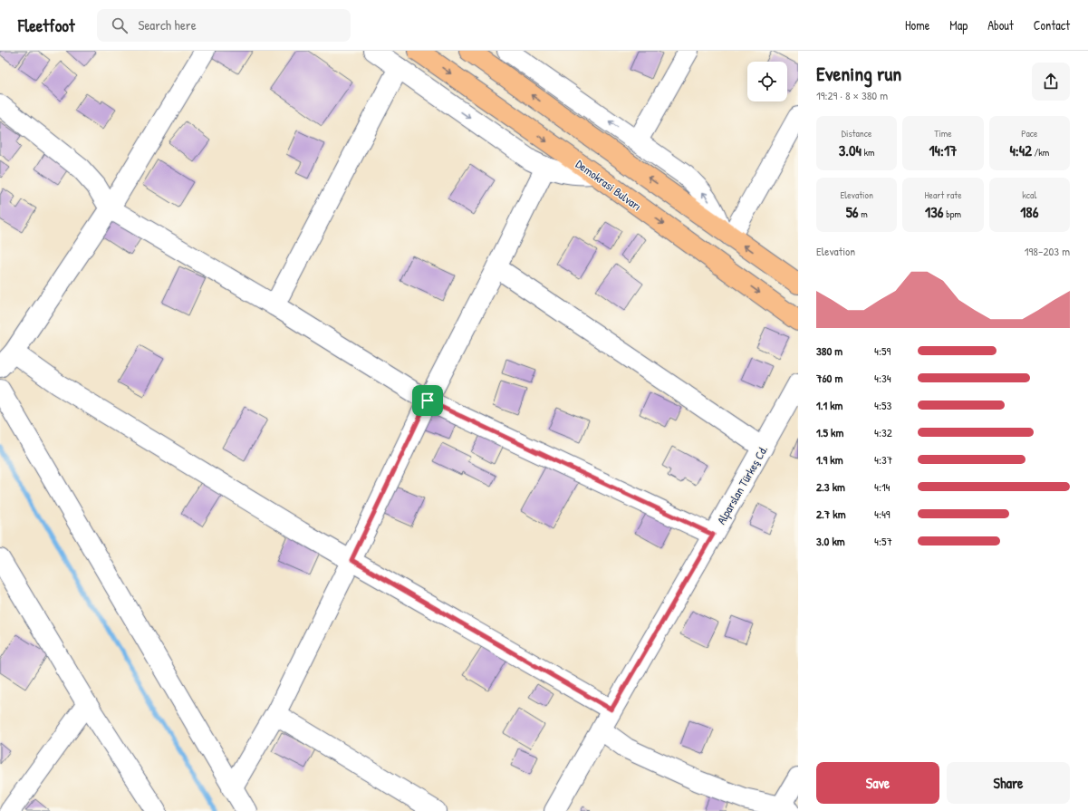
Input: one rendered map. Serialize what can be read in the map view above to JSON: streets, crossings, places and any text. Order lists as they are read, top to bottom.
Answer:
{
  "streets": {
    "highway": ["Demokrasi Bulvarı"],
    "street": ["Alparslan Türkeş Cd."]
  },
  "page": {
    "header": "Fleetfoot",
    "search": "Search here",
    "nav": [
      "Home",
      "Map",
      "About",
      "Contact"
    ],
    "heading": ["Evening run", "19:29 · 8 × 380 m"],
    "stats": [
      ["Distance", "3.04 km"],
      ["Time", "14:17"],
      ["Pace", "4:42 /km"],
      ["Elevation", "56 m"],
      ["Heart rate", "136 bpm"],
      ["kcal", "186"]
    ],
    "chart": ["Elevation", "198–203 m"],
    "list": [
      {
        "name": "380 m",
        "note": "4:59"
      },
      {
        "name": "760 m",
        "note": "4:34"
      },
      {
        "name": "1.1 km",
        "note": "4:53"
      },
      {
        "name": "1.5 km",
        "note": "4:32"
      },
      {
        "name": "1.9 km",
        "note": "4:37"
      },
      {
        "name": "2.3 km",
        "note": "4:14"
      },
      {
        "name": "2.7 km",
        "note": "4:49"
      },
      {
        "name": "3.0 km",
        "note": "4:57"
      }
    ],
    "buttons": ["Save", "Share"]
  }
}
